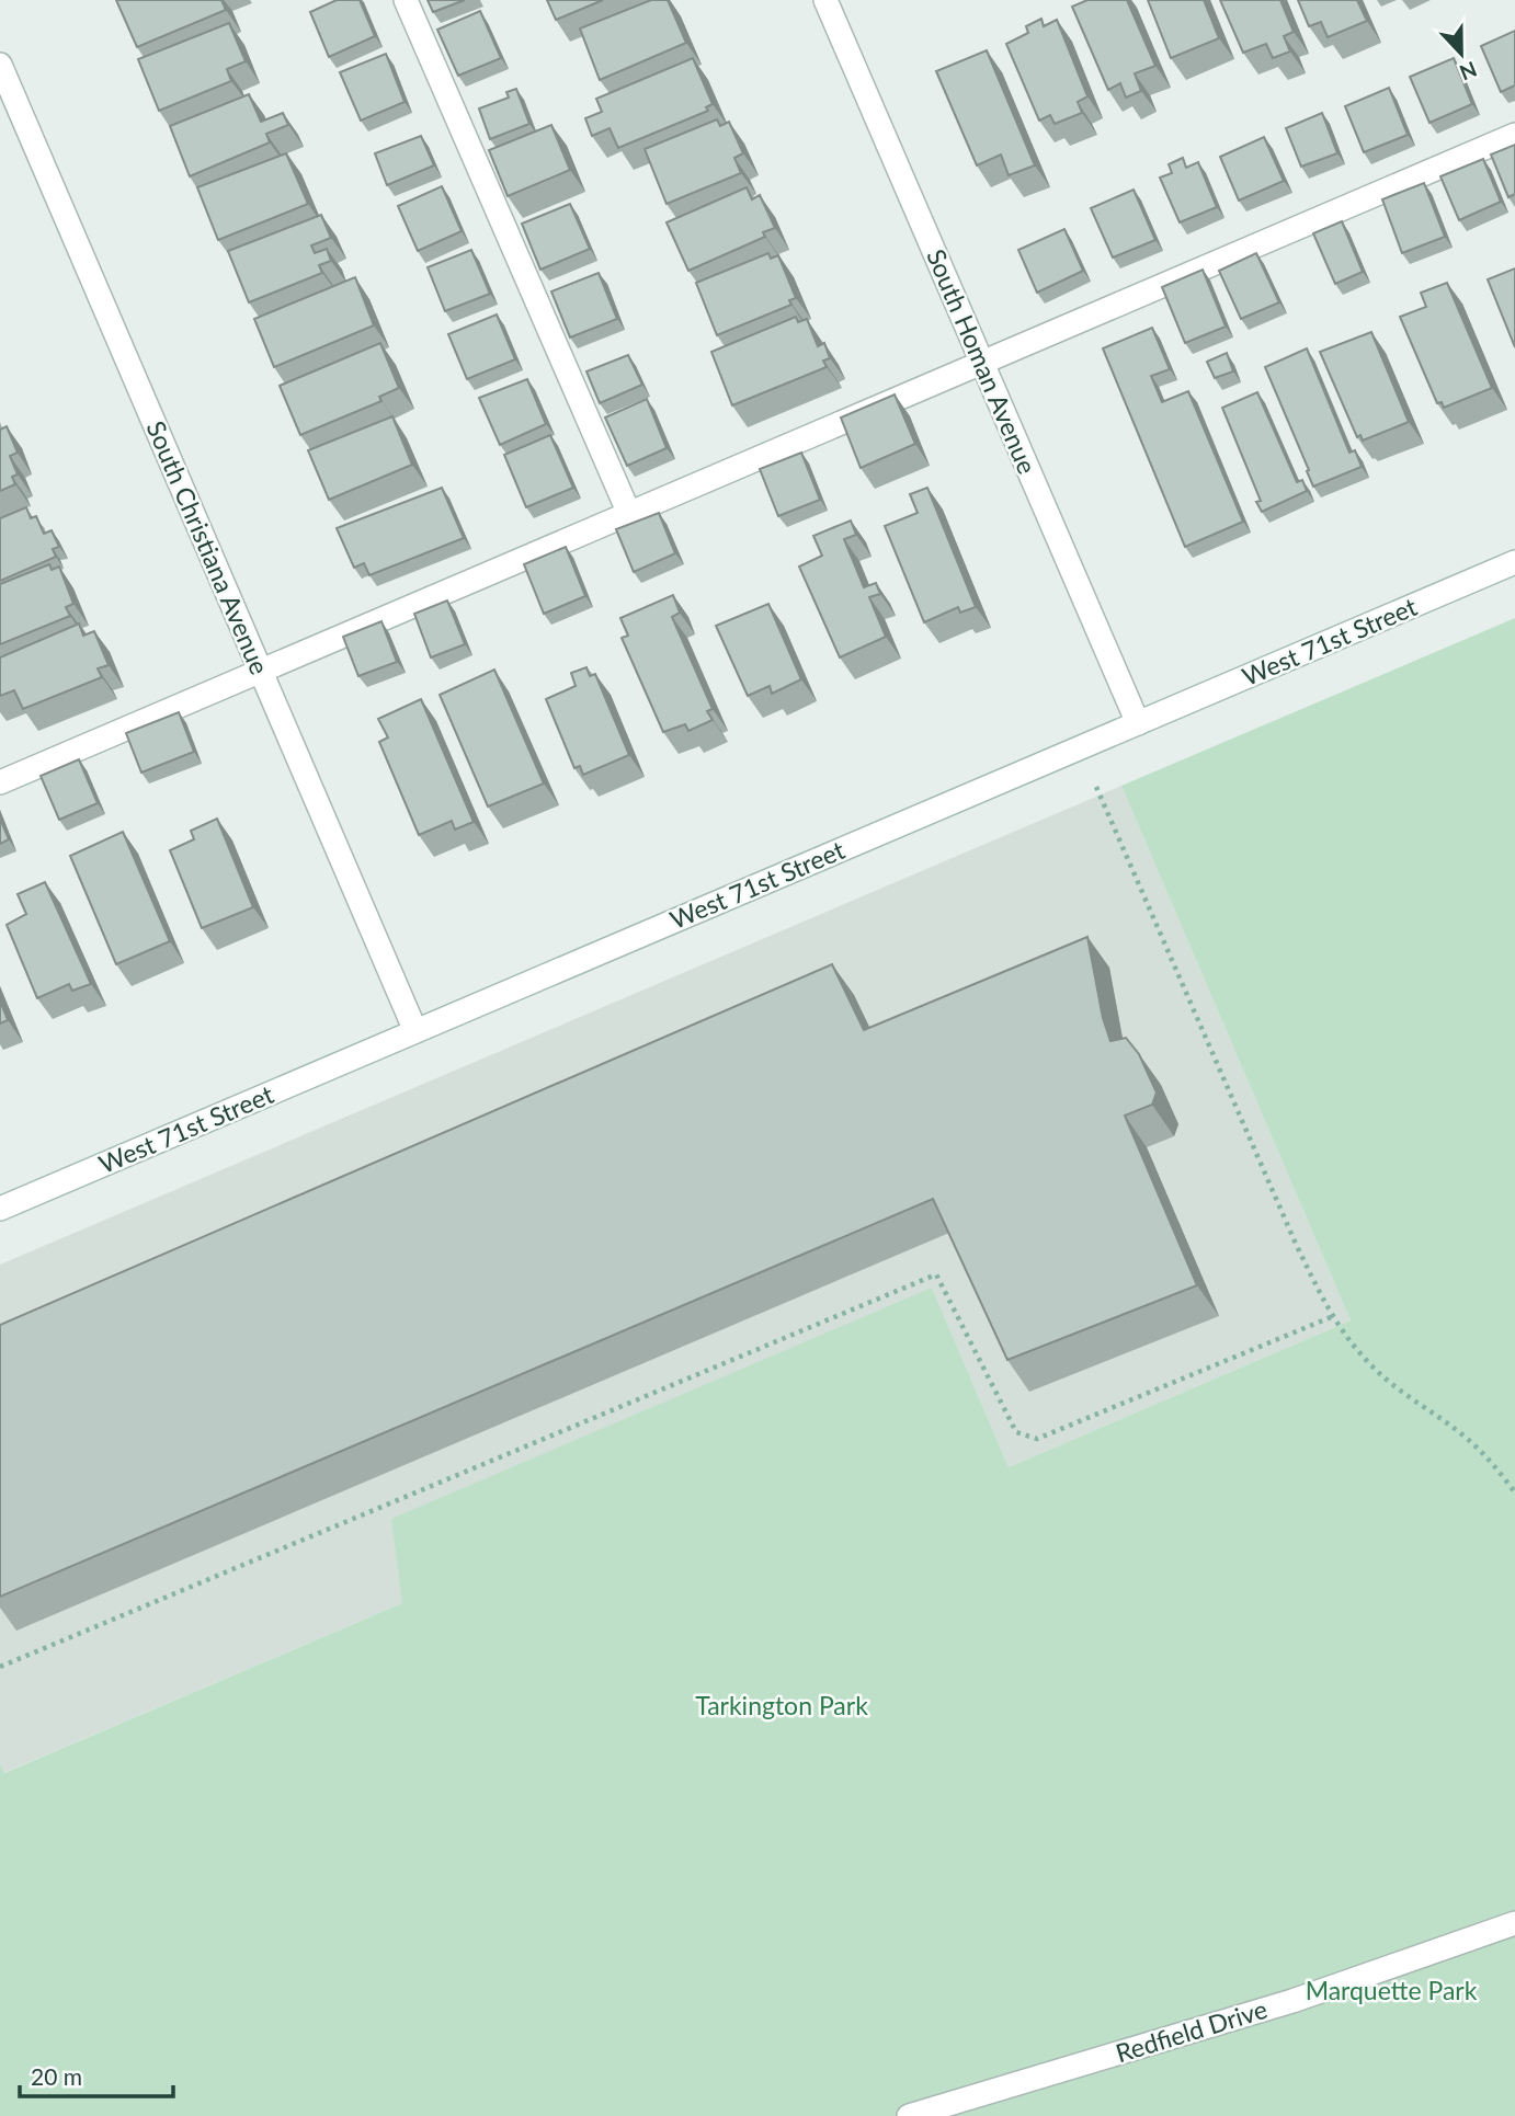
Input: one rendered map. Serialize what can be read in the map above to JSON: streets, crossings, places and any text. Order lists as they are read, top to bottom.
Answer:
{
  "streets": {
    "street": [
      "South Homan Avenue",
      "South Christiana Avenue",
      "West 71st Street",
      "Redfield Drive"
    ]
  },
  "crossings": [
    ["South Homan Avenue", "West 71st Street"],
    ["South Christiana Avenue", "West 71st Street"]
  ],
  "parks": ["Tarkington Park", "Marquette Park"],
  "scale_bar": "20 m",
  "north": "bottom"
}
